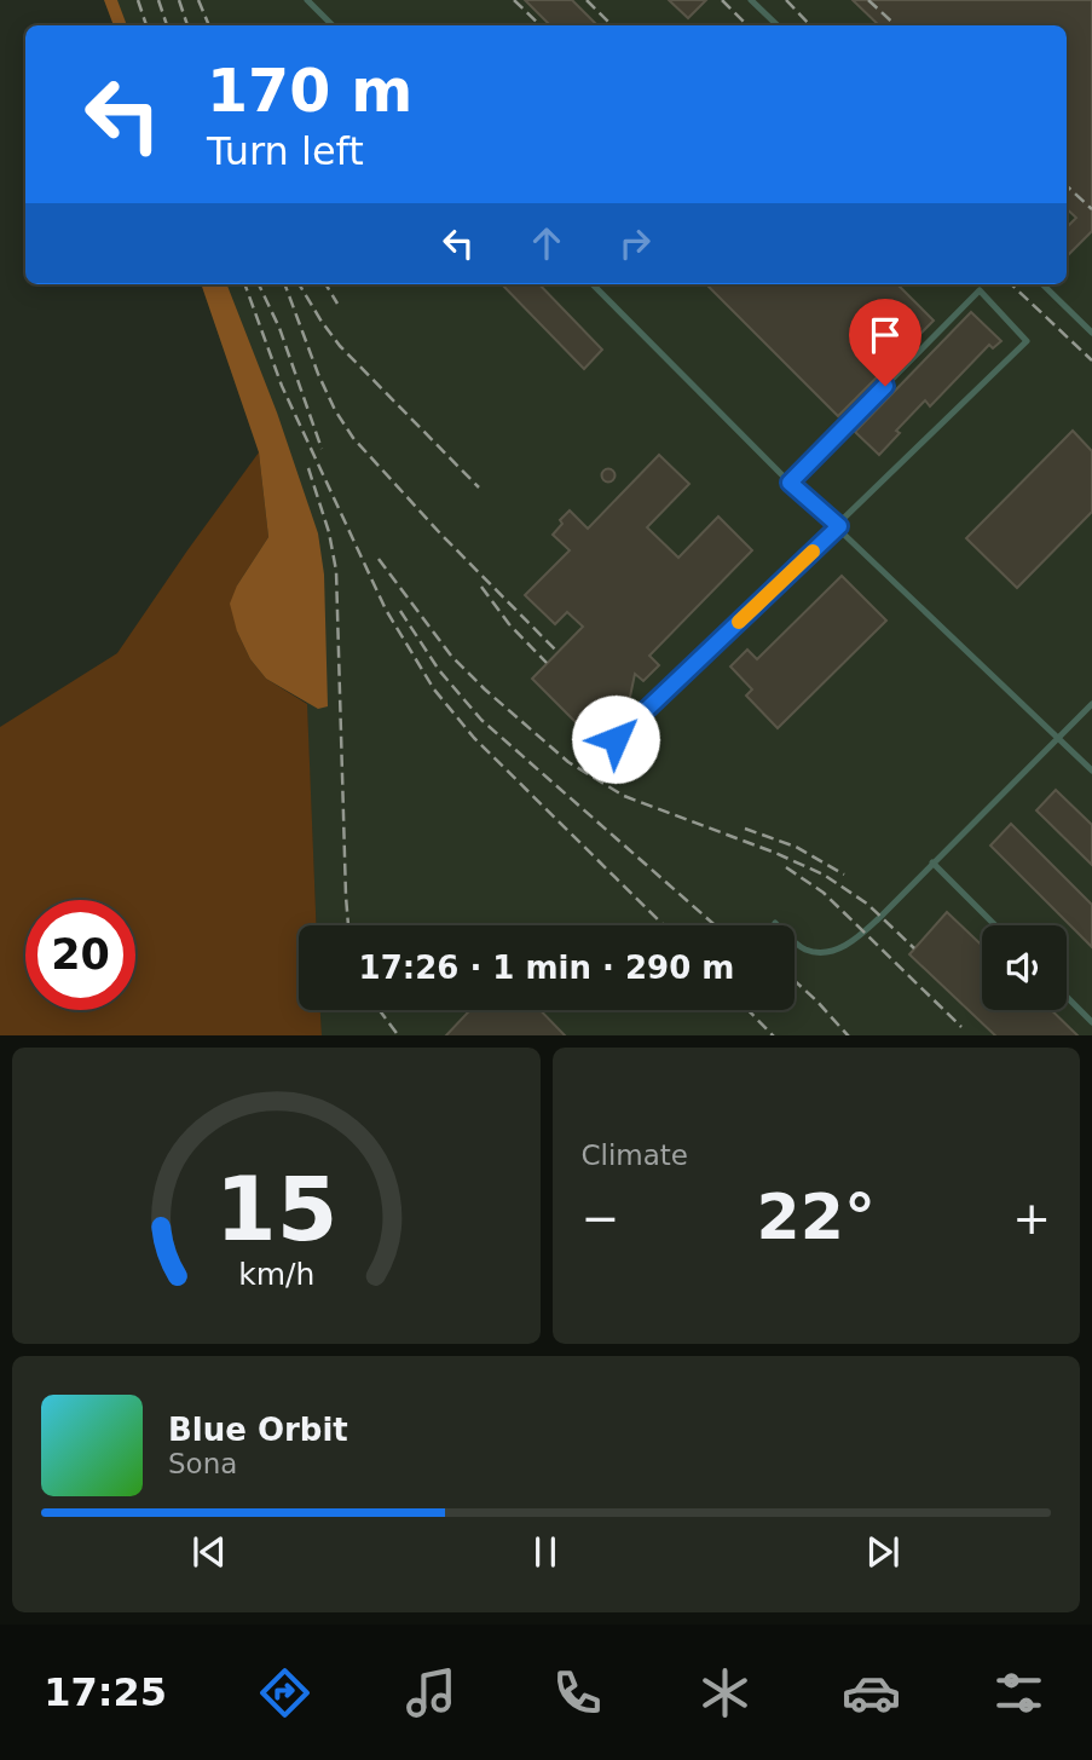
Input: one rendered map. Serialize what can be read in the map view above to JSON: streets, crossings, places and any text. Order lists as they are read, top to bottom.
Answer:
{
  "page": {
    "turn": ["170 m", "Turn left"],
    "limit": "20",
    "trip": "17:26 · 1 min · 290 m",
    "tile": "Climate",
    "heat": ["−", "22°", "+"],
    "song": ["Blue Orbit", "Sona"],
    "tabs": "17:25",
    "gauge": ["15", "km/h"]
  }
}
